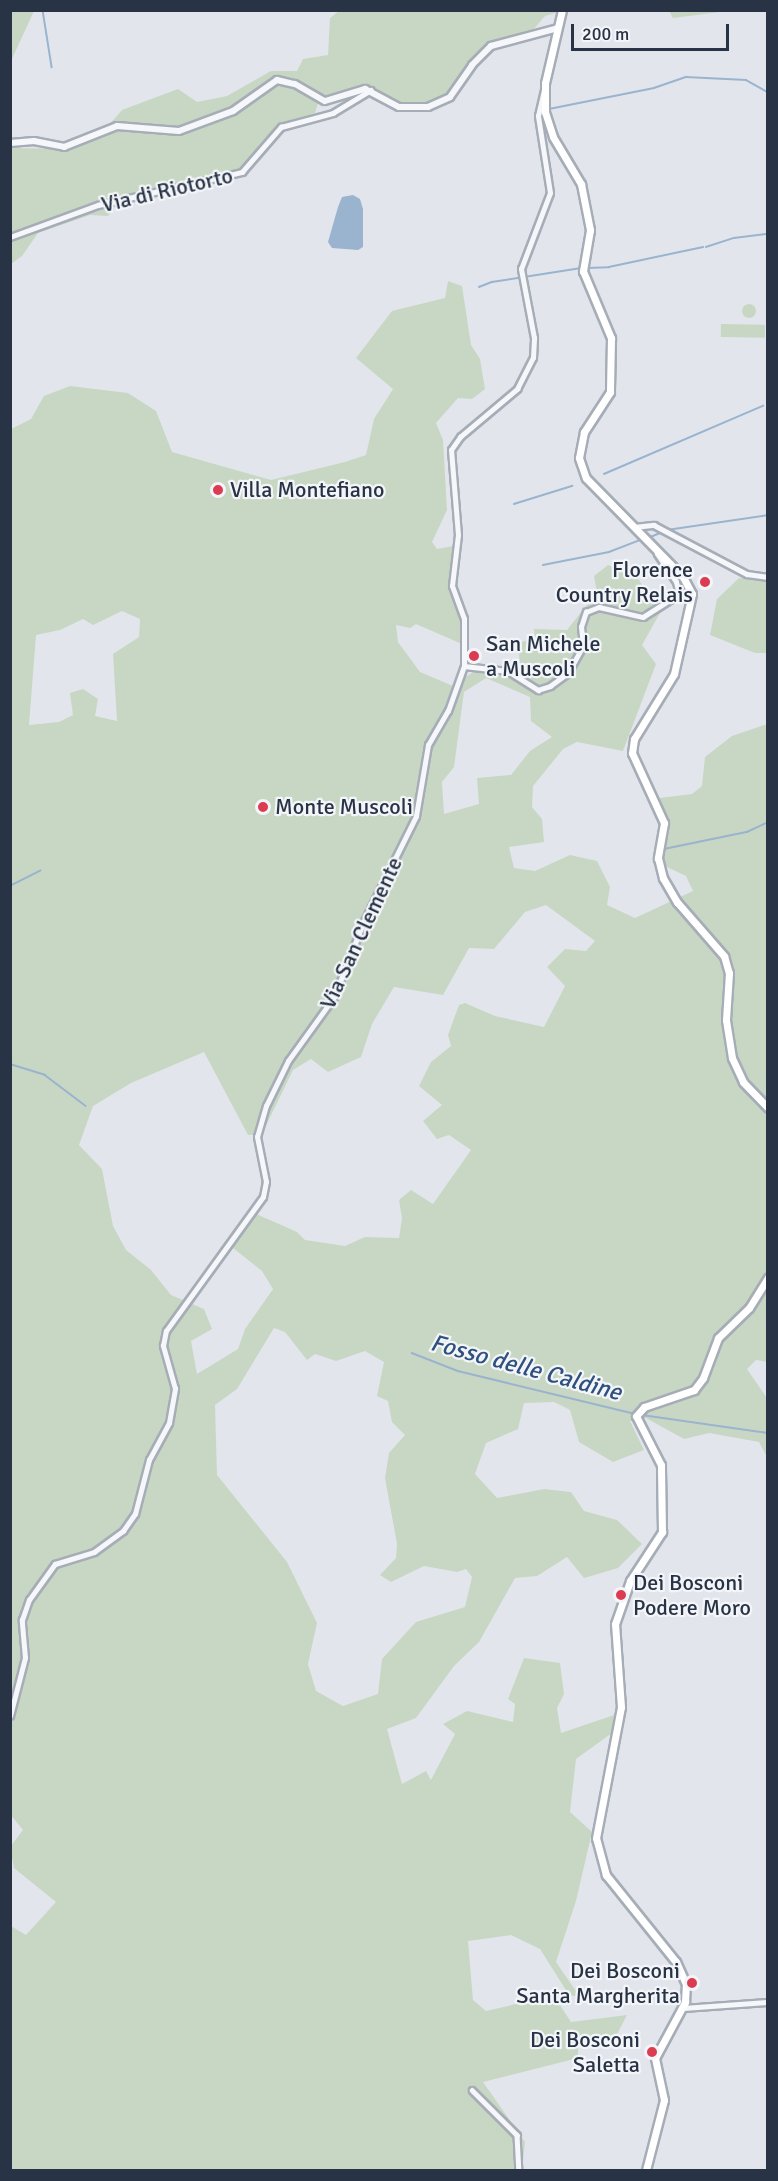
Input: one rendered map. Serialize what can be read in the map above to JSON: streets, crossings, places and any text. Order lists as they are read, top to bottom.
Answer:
{
  "streets": {
    "street": ["Via di Riotorto", "Via San Clemente"]
  },
  "water": ["Fosso delle Caldine"],
  "places": [
    "Villa Montefiano",
    "Florence Country Relais",
    "San Michele a Muscoli",
    "Monte Muscoli",
    "Dei Bosconi Podere Moro",
    "Dei Bosconi Santa Margherita",
    "Dei Bosconi Saletta"
  ],
  "scale_bar": "200 m"
}
